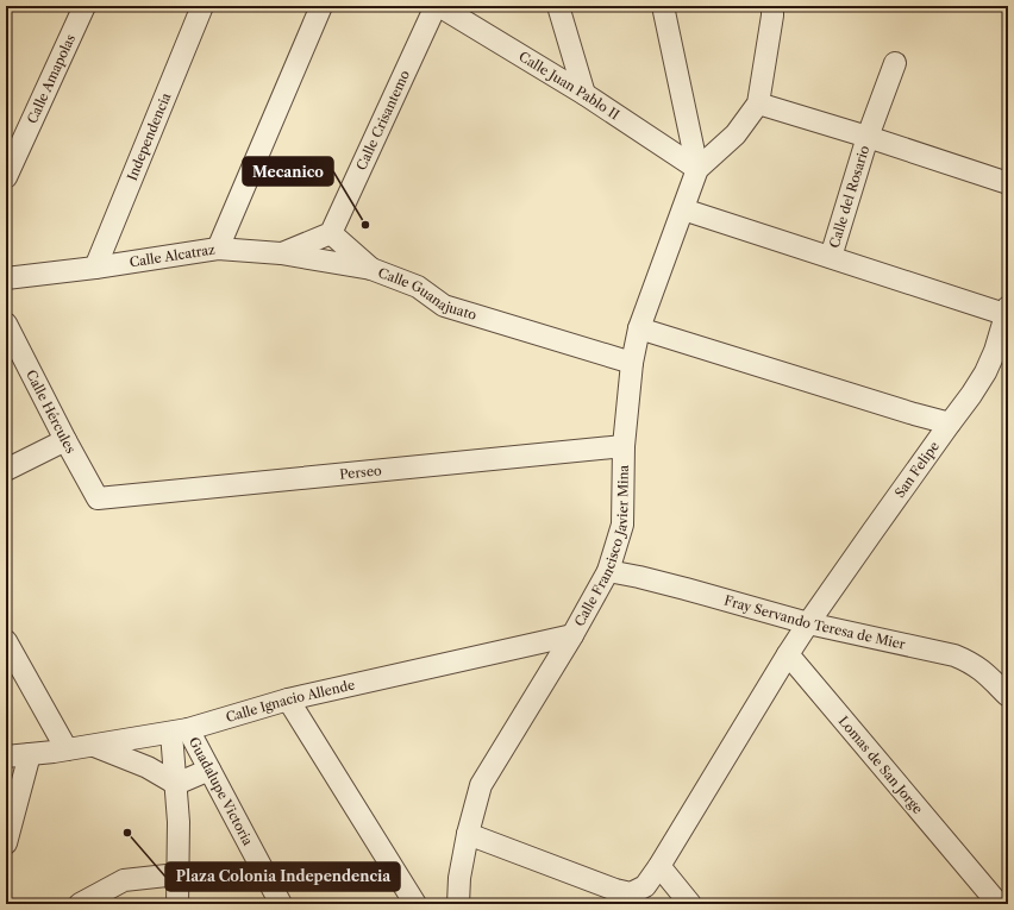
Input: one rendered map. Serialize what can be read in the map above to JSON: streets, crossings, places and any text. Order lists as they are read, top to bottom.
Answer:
{
  "streets": {
    "street": [
      "Calle Amapolas",
      "Calle Juan Pablo II",
      "Calle Crisantemo",
      "Independencia",
      "Calle del Rosario",
      "Calle Alcatraz",
      "Calle Guanajuato",
      "Calle Hércules",
      "San Felipe",
      "Perseo",
      "Calle Francisco Javier Mina",
      "Fray Servando Teresa de Mier",
      "Calle Ignacio Allende",
      "Lomas de San Jorge",
      "Guadalupe Victoria"
    ]
  },
  "crossings": [
    ["Calle Juan Pablo II", "Calle Crisantemo"],
    ["Calle Juan Pablo II", "Calle Francisco Javier Mina"],
    ["Independencia", "Calle Alcatraz"],
    ["Calle Alcatraz", "Calle Guanajuato"],
    ["Calle Guanajuato", "Calle Francisco Javier Mina"],
    ["Calle Hércules", "Perseo"],
    ["San Felipe", "Fray Servando Teresa de Mier"],
    ["Perseo", "Calle Francisco Javier Mina"],
    ["Calle Francisco Javier Mina", "Fray Servando Teresa de Mier"],
    ["Calle Francisco Javier Mina", "Calle Ignacio Allende"],
    ["Calle Ignacio Allende", "Guadalupe Victoria"]
  ],
  "places": ["Mecanico", "Plaza Colonia Independencia"]
}
